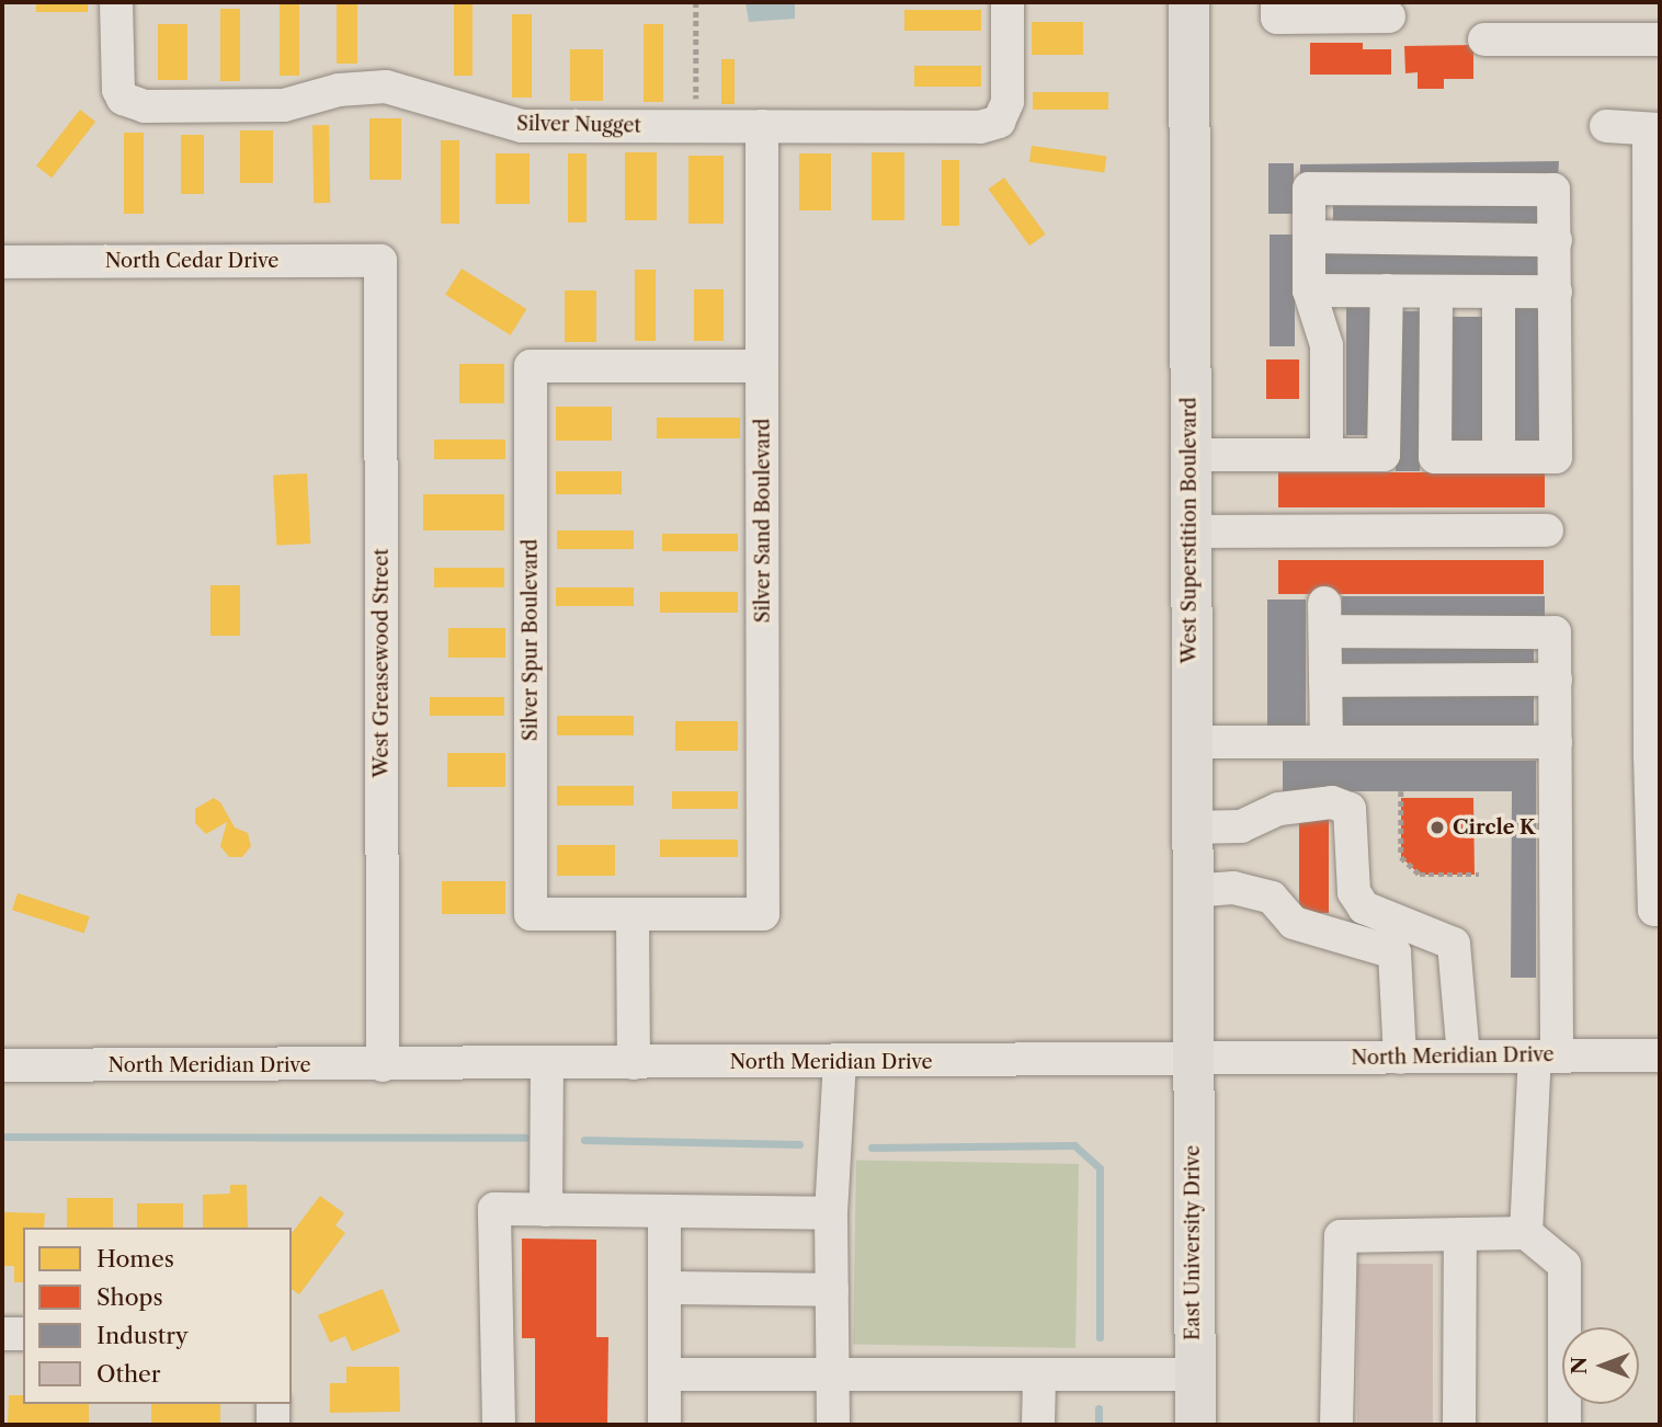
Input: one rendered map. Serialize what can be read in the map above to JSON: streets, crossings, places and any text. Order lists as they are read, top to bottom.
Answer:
{
  "streets": {
    "main road": ["West Superstition Boulevard", "East University Drive"],
    "street": [
      "Silver Nugget",
      "North Cedar Drive",
      "Silver Sand Boulevard",
      "Silver Spur Boulevard",
      "West Greasewood Street",
      "North Meridian Drive"
    ]
  },
  "crossings": [
    ["Silver Nugget", "Silver Sand Boulevard"],
    ["North Cedar Drive", "West Greasewood Street"],
    ["Silver Sand Boulevard", "Silver Spur Boulevard"],
    ["West Superstition Boulevard", "North Meridian Drive"],
    ["West Superstition Boulevard", "East University Drive"],
    ["West Greasewood Street", "North Meridian Drive"],
    ["North Meridian Drive", "East University Drive"]
  ],
  "places": ["Circle K"],
  "legend": [
    "Homes",
    "Shops",
    "Industry",
    "Other"
  ],
  "north": "left"
}
